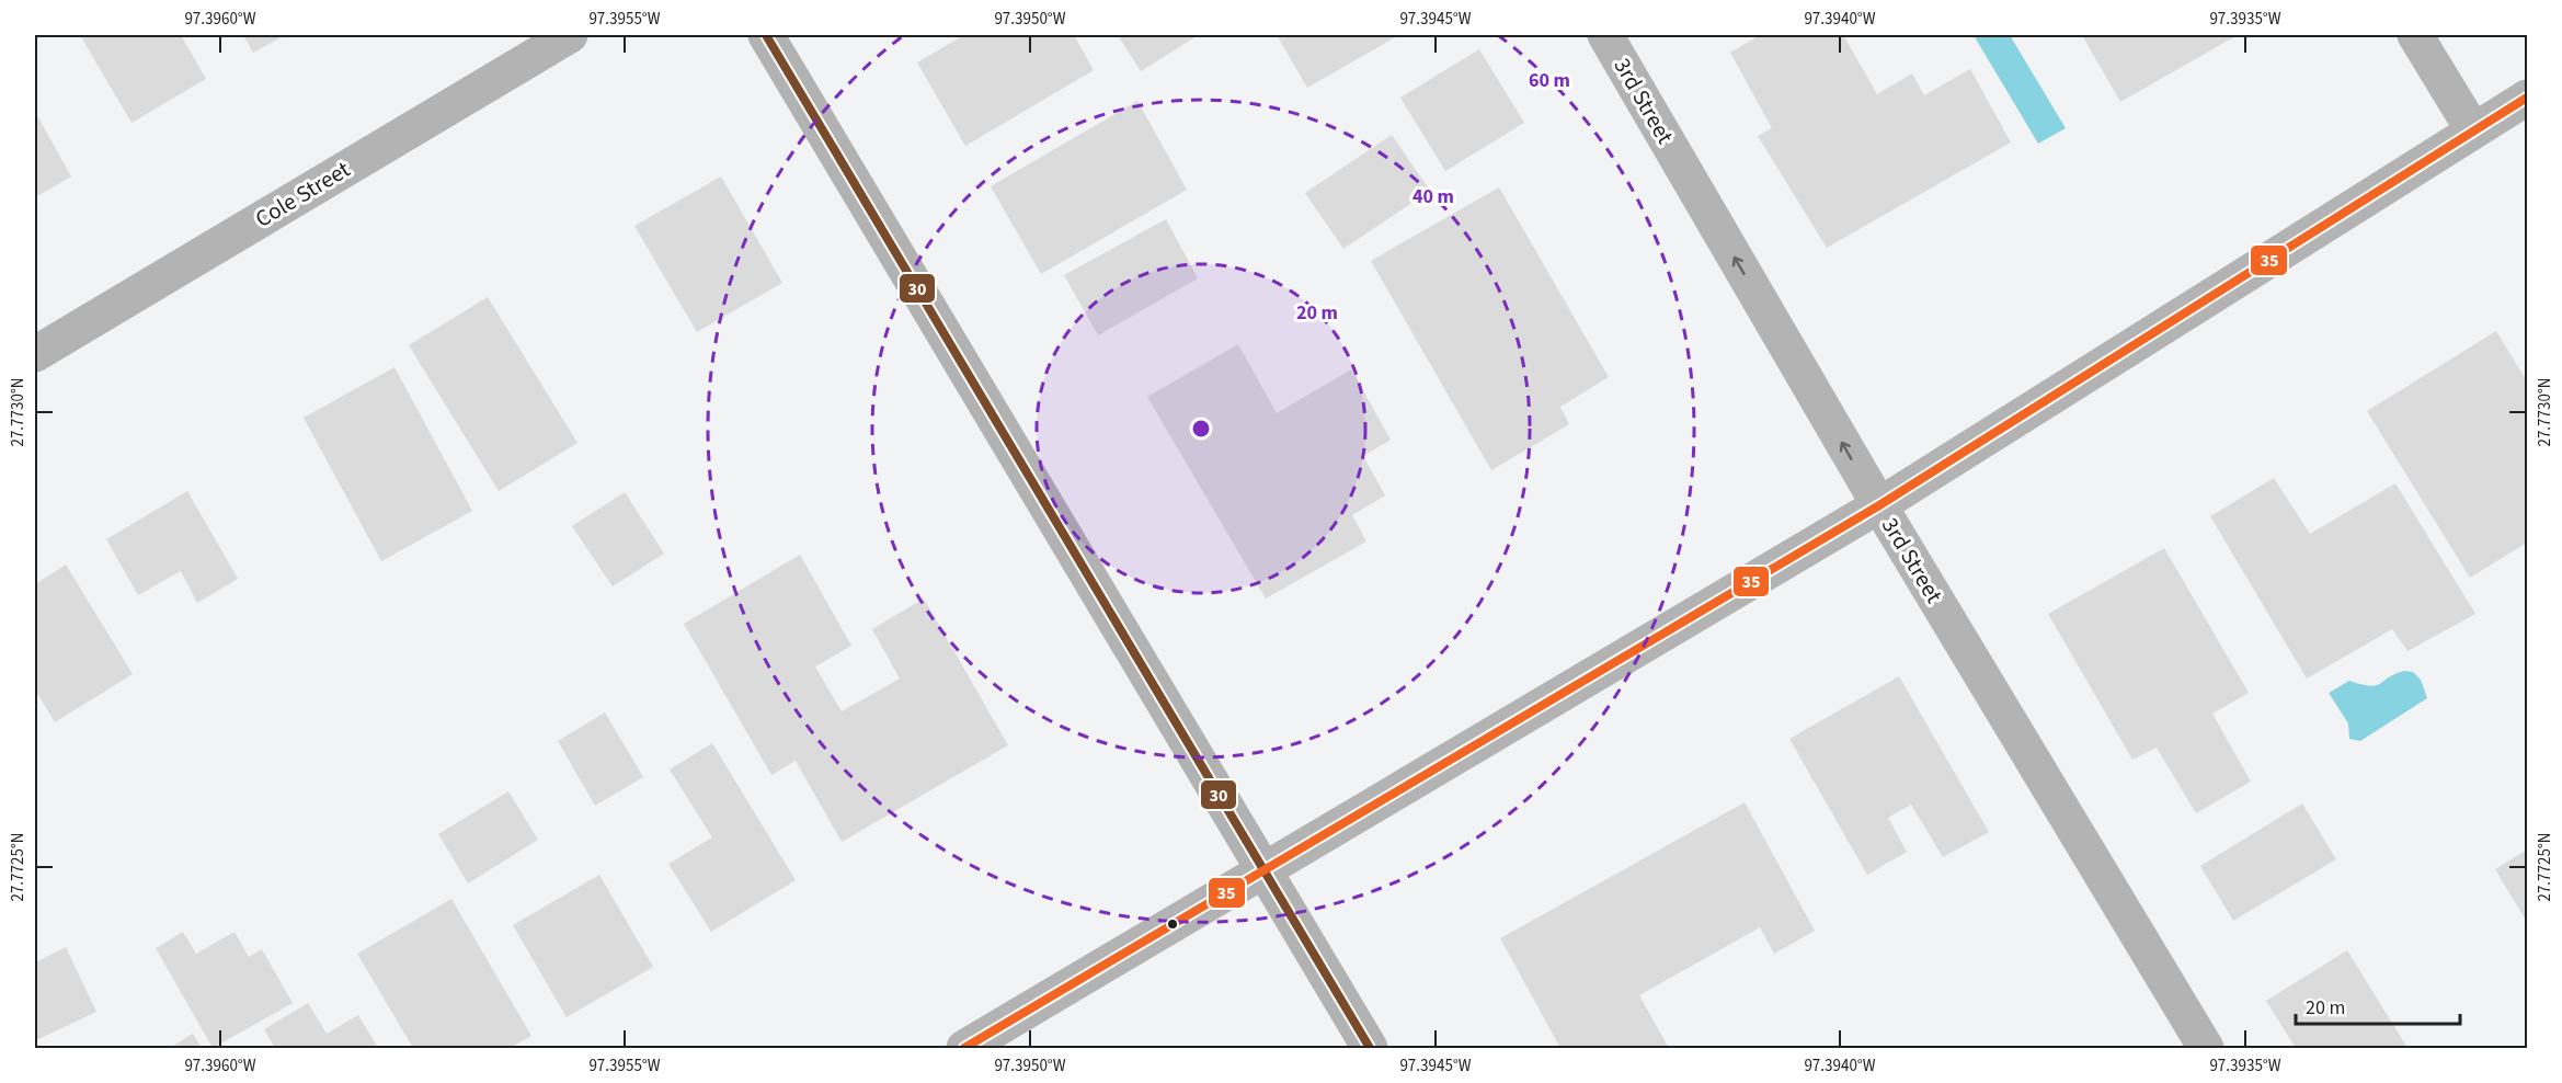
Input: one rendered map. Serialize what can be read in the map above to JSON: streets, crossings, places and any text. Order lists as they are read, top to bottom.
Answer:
{
  "streets": {
    "street": ["3rd Street", "Cole Street"]
  },
  "one_way": ["3rd Street"],
  "lines": ["transit line 30", "transit line 35"],
  "scale_bar": "20 m",
  "coordinates": [
    "97.3960°W",
    "97.3955°W",
    "97.3950°W",
    "97.3945°W",
    "97.3940°W",
    "97.3935°W",
    "27.7730°N",
    "27.7725°N"
  ],
  "rings": ["60 m", "40 m", "20 m"]
}
